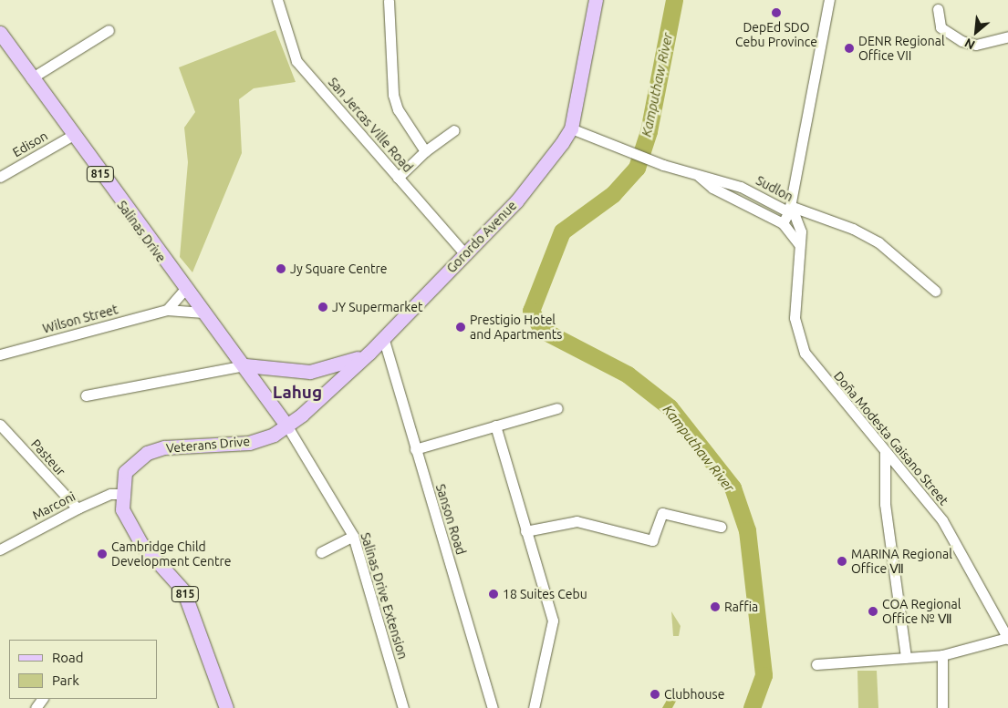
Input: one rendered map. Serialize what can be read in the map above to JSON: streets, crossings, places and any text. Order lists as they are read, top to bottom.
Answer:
{
  "streets": {
    "main road": [
      "815",
      "Salinas Drive",
      "Gorordo Avenue",
      "Veterans Drive"
    ],
    "street": [
      "San Jercas Ville Road",
      "Edison",
      "Sudlon",
      "Wilson Street",
      "Doña Modesta Gaisano Street",
      "Pasteur",
      "Marconi",
      "Sanson Road",
      "Salinas Drive Extension"
    ]
  },
  "crossings": [
    ["San Jercas Ville Road", "Gorordo Avenue"],
    ["Edison", "Salinas Drive"],
    ["Sudlon", "Gorordo Avenue"],
    ["Sudlon", "Doña Modesta Gaisano Street"],
    ["Salinas Drive", "Gorordo Avenue"],
    ["Salinas Drive", "Wilson Street"],
    ["Salinas Drive", "Veterans Drive"],
    ["Salinas Drive", "Salinas Drive Extension"],
    ["Gorordo Avenue", "Veterans Drive"],
    ["Gorordo Avenue", "Sanson Road"],
    ["Gorordo Avenue", "Salinas Drive Extension"],
    ["Veterans Drive", "Marconi"],
    ["Veterans Drive", "Salinas Drive Extension"],
    ["Pasteur", "Marconi"]
  ],
  "districts": ["Lahug"],
  "water": ["Kamputhaw River"],
  "places": [
    "DepEd SDO Cebu Province",
    "DENR Regional Office VII",
    "Jy Square Centre",
    "JY Supermarket",
    "Prestigio Hotel and Apartments",
    "Cambridge Child Development Centre",
    "MARINA Regional Office Ⅶ",
    "18 Suites Cebu",
    "Raffia",
    "COA Regional Office № Ⅶ",
    "Clubhouse"
  ],
  "legend": ["Road", "Park"],
  "north": "bottom left"
}
